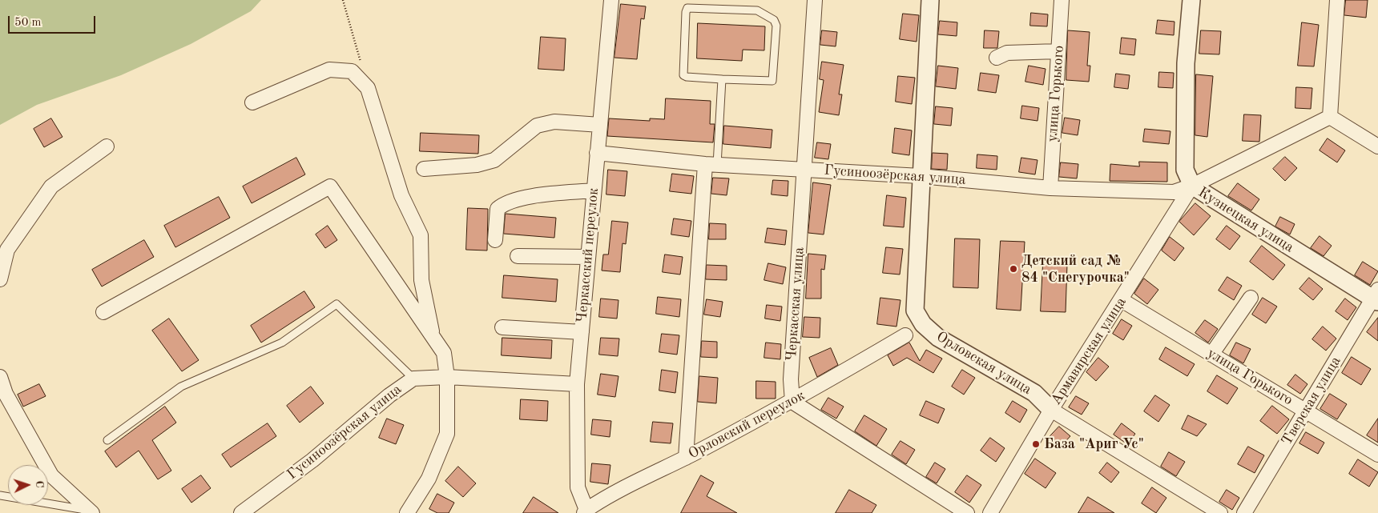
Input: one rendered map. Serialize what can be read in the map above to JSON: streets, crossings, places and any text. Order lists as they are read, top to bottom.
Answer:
{
  "streets": {
    "street": [
      "улица Горького",
      "Гусиноозёрская улица",
      "Кузнецкая улица",
      "Черкасский переулок",
      "Черкасская улица",
      "Армавирская улица",
      "Орловская улица",
      "Тверская улица",
      "Орловский переулок"
    ]
  },
  "crossings": [
    ["улица Горького", "Гусиноозёрская улица"],
    ["улица Горького", "Армавирская улица"],
    ["улица Горького", "Тверская улица"],
    ["Гусиноозёрская улица", "Кузнецкая улица"],
    ["Гусиноозёрская улица", "Черкасский переулок"],
    ["Гусиноозёрская улица", "Черкасская улица"],
    ["Гусиноозёрская улица", "Армавирская улица"],
    ["Гусиноозёрская улица", "Орловская улица"],
    ["Кузнецкая улица", "Армавирская улица"],
    ["Кузнецкая улица", "Тверская улица"],
    ["Черкасский переулок", "Орловский переулок"],
    ["Черкасская улица", "Орловский переулок"],
    ["Армавирская улица", "Орловская улица"]
  ],
  "places": ["Детский сад № 84 \"Снегурочка\"", "База \"Ариг Ус\""],
  "scale_bar": "50 m",
  "north": "right"
}
